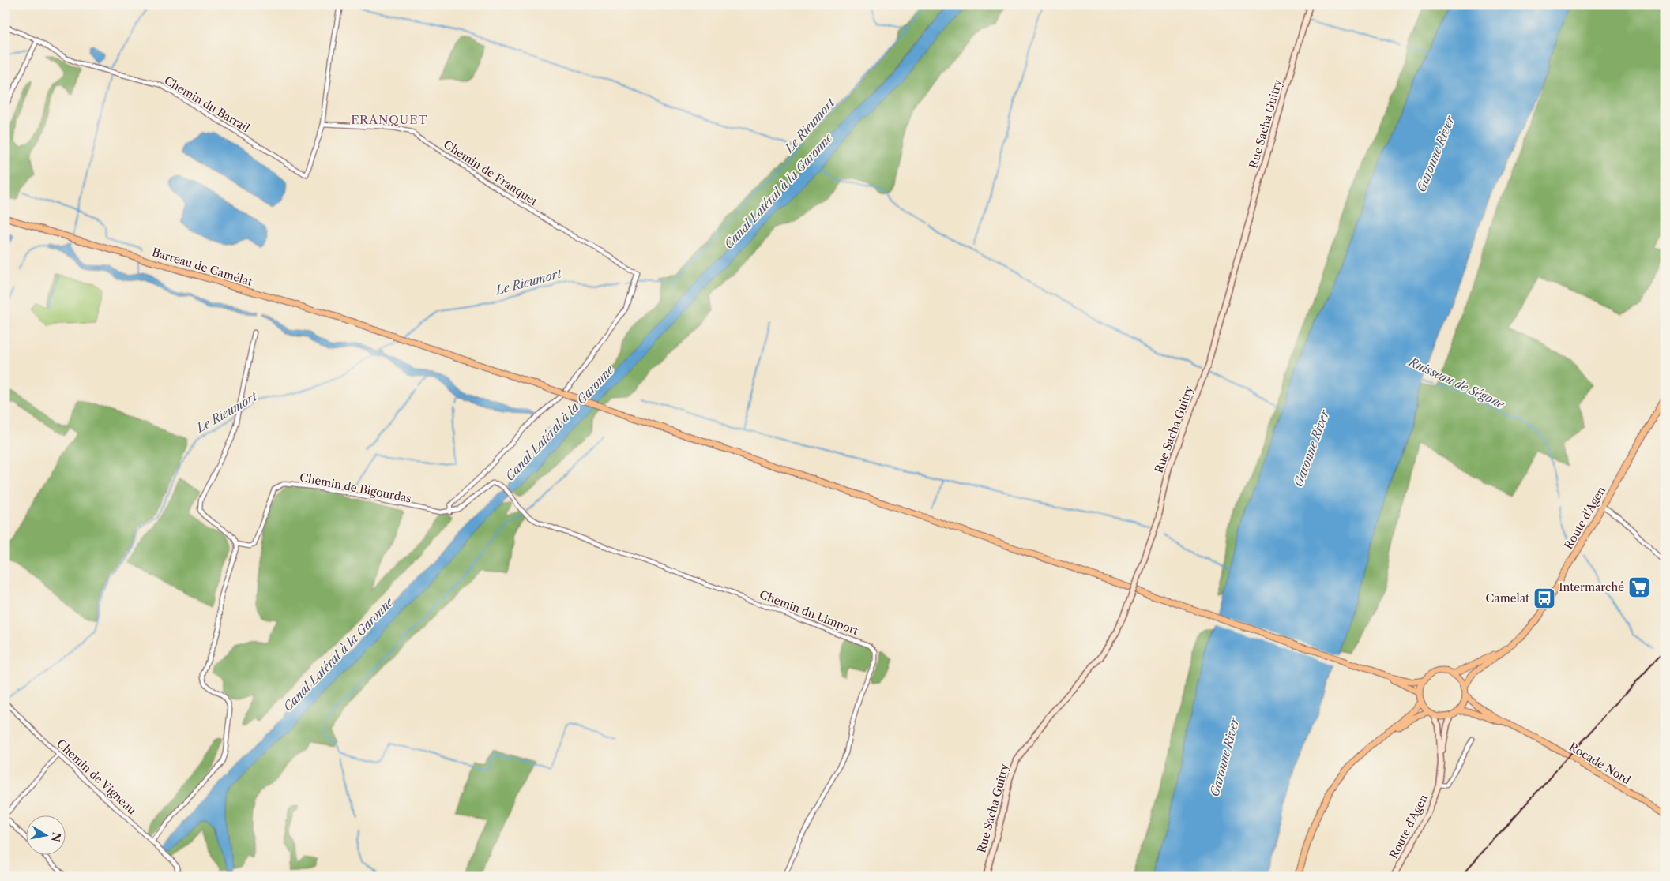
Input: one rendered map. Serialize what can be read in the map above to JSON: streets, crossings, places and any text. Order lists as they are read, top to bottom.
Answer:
{
  "streets": {
    "main road": ["Barreau de Camélat", "Route d'Agen", "Rocade Nord"],
    "street": [
      "Chemin du Barrail",
      "Rue Sacha Guitry",
      "Chemin de Franquet",
      "Chemin de Bigourdas",
      "Chemin du Limport",
      "Chemin de Vigneau"
    ]
  },
  "crossings": [
    ["Chemin du Barrail", "Chemin de Franquet"],
    ["Chemin de Franquet", "Chemin de Bigourdas"],
    ["Chemin de Franquet", "Chemin du Limport"],
    ["Chemin de Bigourdas", "Chemin du Limport"]
  ],
  "districts": ["FRANQUET"],
  "water": [
    "Le Rieumort",
    "Garonne River",
    "Canal Latéral à la Garonne",
    "Ruisseau de Ségone"
  ],
  "places": {
    "supermarket": ["Intermarché"],
    "bus stop": ["Camelat"]
  },
  "north": "right"
}
